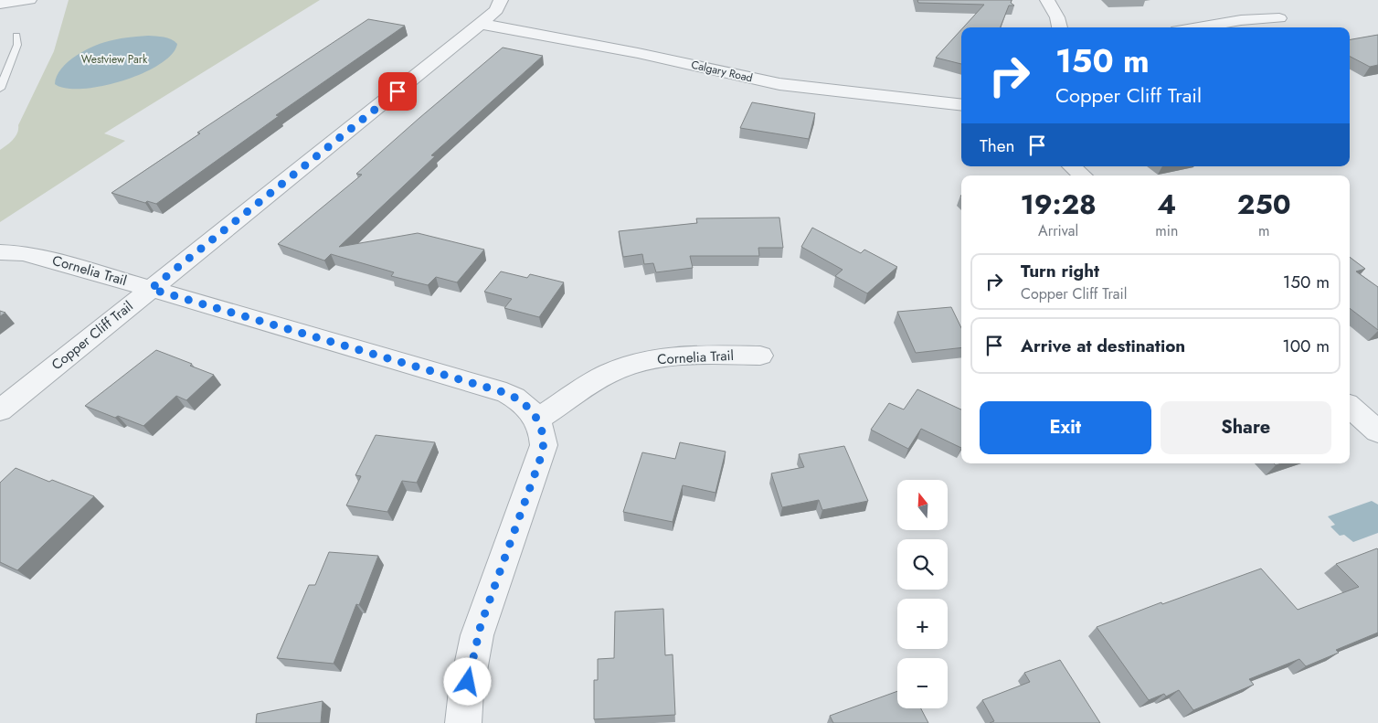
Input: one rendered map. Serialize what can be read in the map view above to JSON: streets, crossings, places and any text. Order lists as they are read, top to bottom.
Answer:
{
  "streets": {
    "street": ["Calgary Road", "Cornelia Trail", "Copper Cliff Trail"]
  },
  "crossings": [
    ["Calgary Road", "Copper Cliff Trail"],
    ["Cornelia Trail", "Copper Cliff Trail"]
  ],
  "parks": ["Westview Park"],
  "north": "top",
  "page": {
    "turn": ["150 m", "Copper Cliff Trail"],
    "then": "Then",
    "eta": [
      "19:28",
      "Arrival",
      "4",
      "min",
      "250",
      "m"
    ],
    "list": [
      {
        "name": "Turn right",
        "note": "Copper Cliff Trail",
        "value": "150 m"
      },
      {
        "name": "Arrive at destination",
        "value": "100 m"
      }
    ],
    "buttons": ["Exit", "Share"],
    "map_buttons": ["+", "−"]
  }
}
